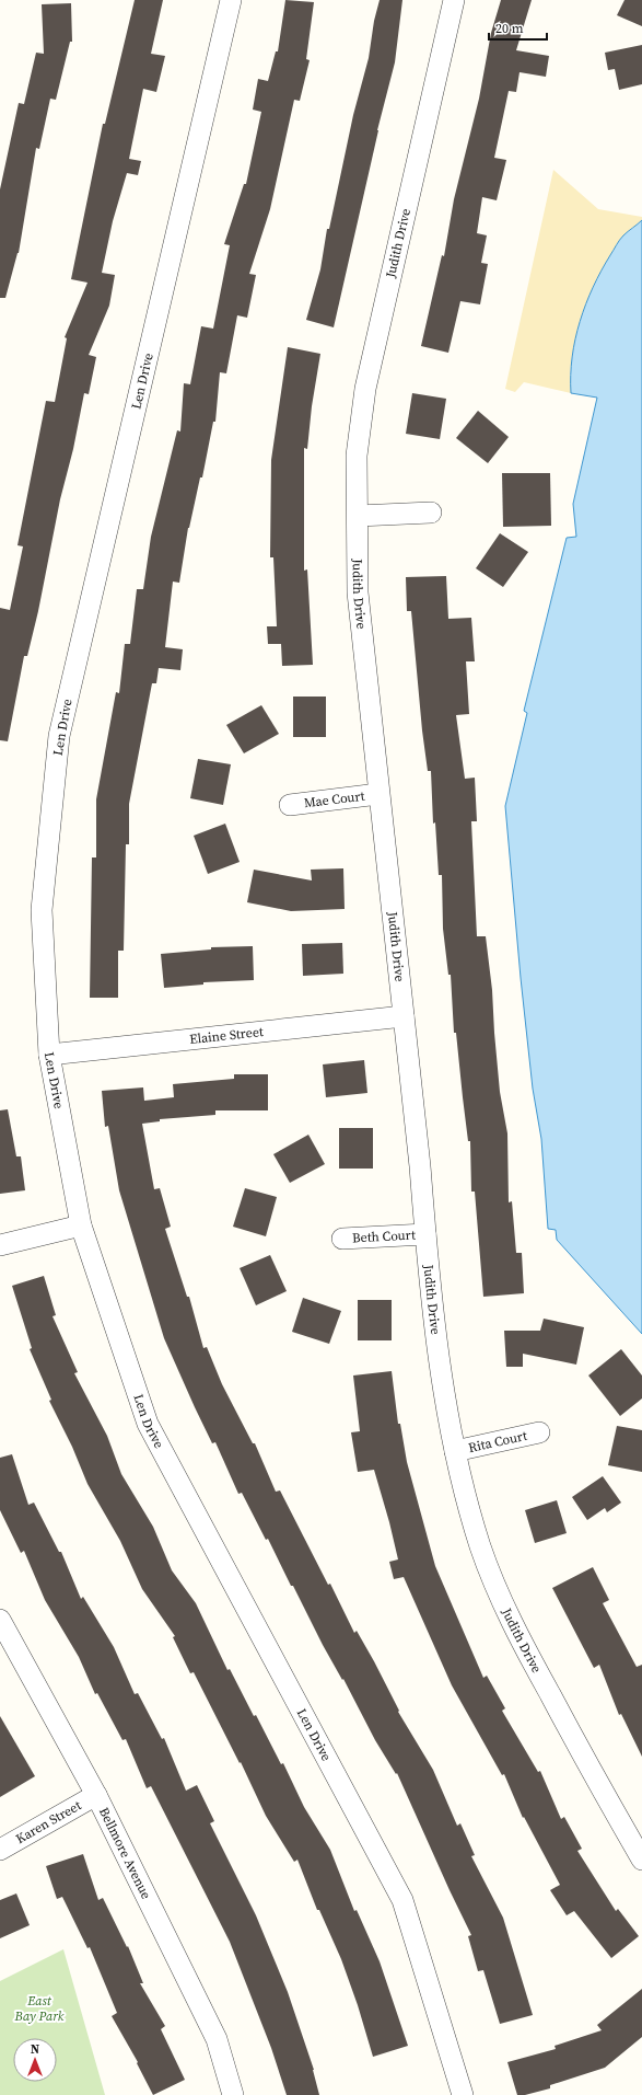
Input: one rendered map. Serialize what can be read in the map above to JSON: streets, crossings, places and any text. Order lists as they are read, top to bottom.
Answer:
{
  "streets": {
    "street": [
      "Judith Drive",
      "Len Drive",
      "Mae Court",
      "Elaine Street",
      "Beth Court",
      "Rita Court",
      "Karen Street",
      "Bellmore Avenue"
    ]
  },
  "crossings": [
    ["Judith Drive", "Mae Court"],
    ["Judith Drive", "Elaine Street"],
    ["Judith Drive", "Beth Court"],
    ["Judith Drive", "Rita Court"],
    ["Len Drive", "Elaine Street"],
    ["Karen Street", "Bellmore Avenue"]
  ],
  "parks": ["East Bay Park"],
  "scale_bar": "20 m",
  "north": "top"
}
